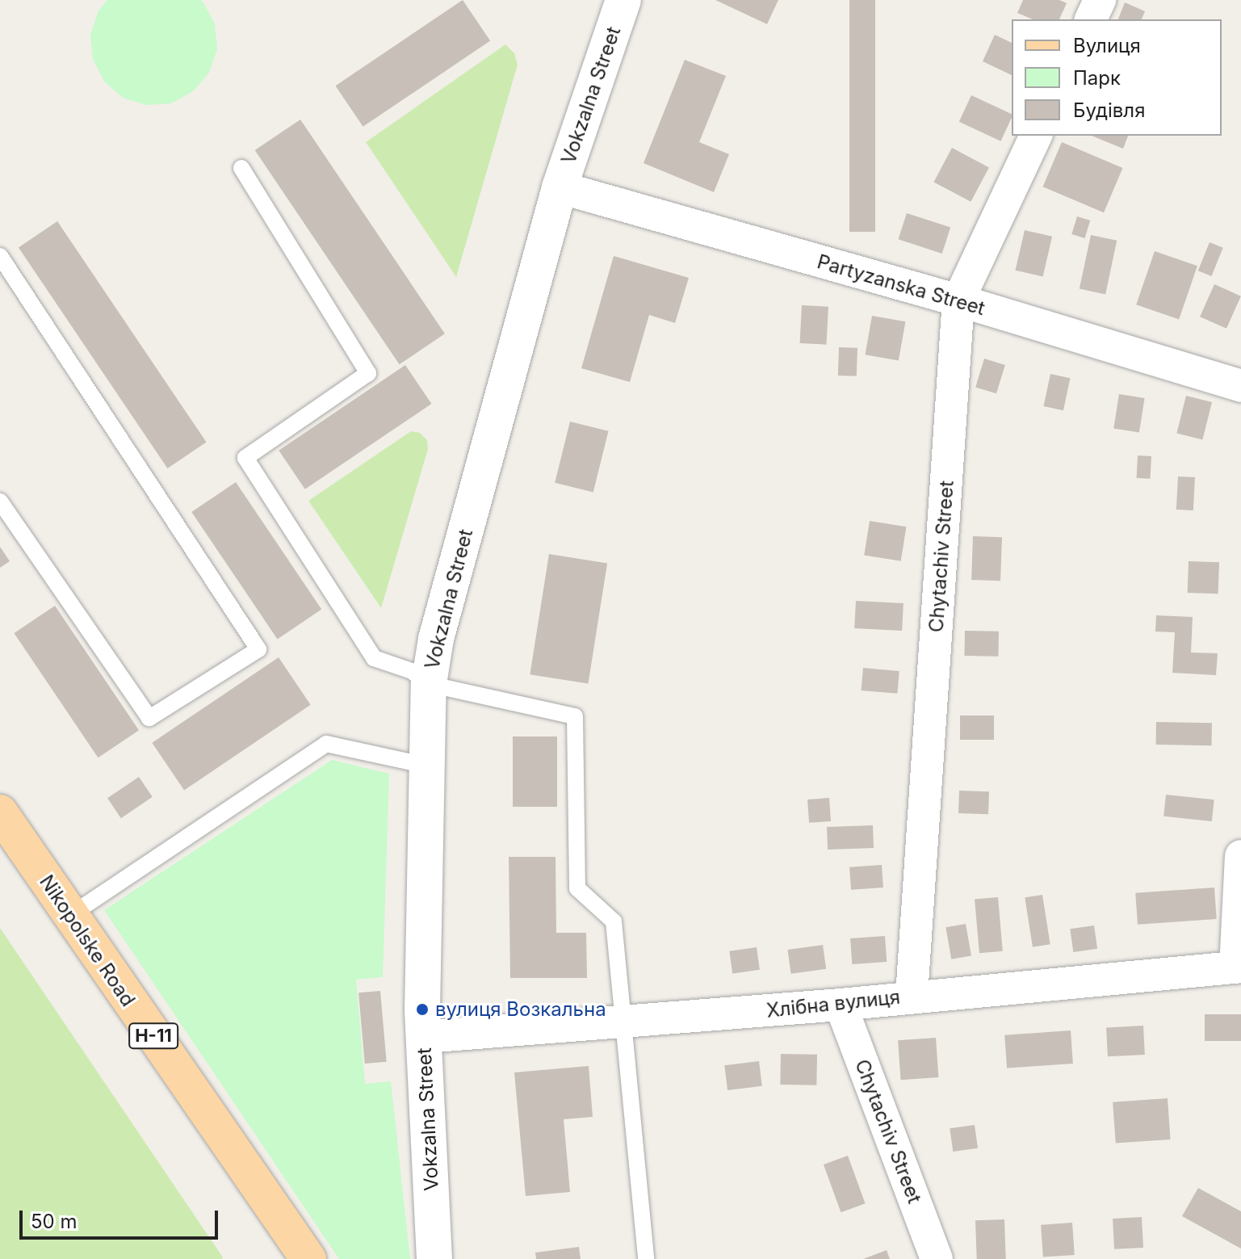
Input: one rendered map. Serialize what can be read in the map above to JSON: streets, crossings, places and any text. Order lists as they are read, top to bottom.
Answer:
{
  "streets": {
    "main road": ["Nikopolske Road", "Н-11"],
    "street": [
      "Vokzalna Street",
      "Partyzanska Street",
      "Chytachiv Street",
      "Хлібна вулиця"
    ]
  },
  "crossings": [
    ["Vokzalna Street", "Partyzanska Street"],
    ["Vokzalna Street", "Хлібна вулиця"],
    ["Partyzanska Street", "Chytachiv Street"],
    ["Chytachiv Street", "Хлібна вулиця"]
  ],
  "places": ["вулиця Возкальна"],
  "legend": ["Вулиця", "Парк", "Будівля"],
  "scale_bar": "50 m"
}
